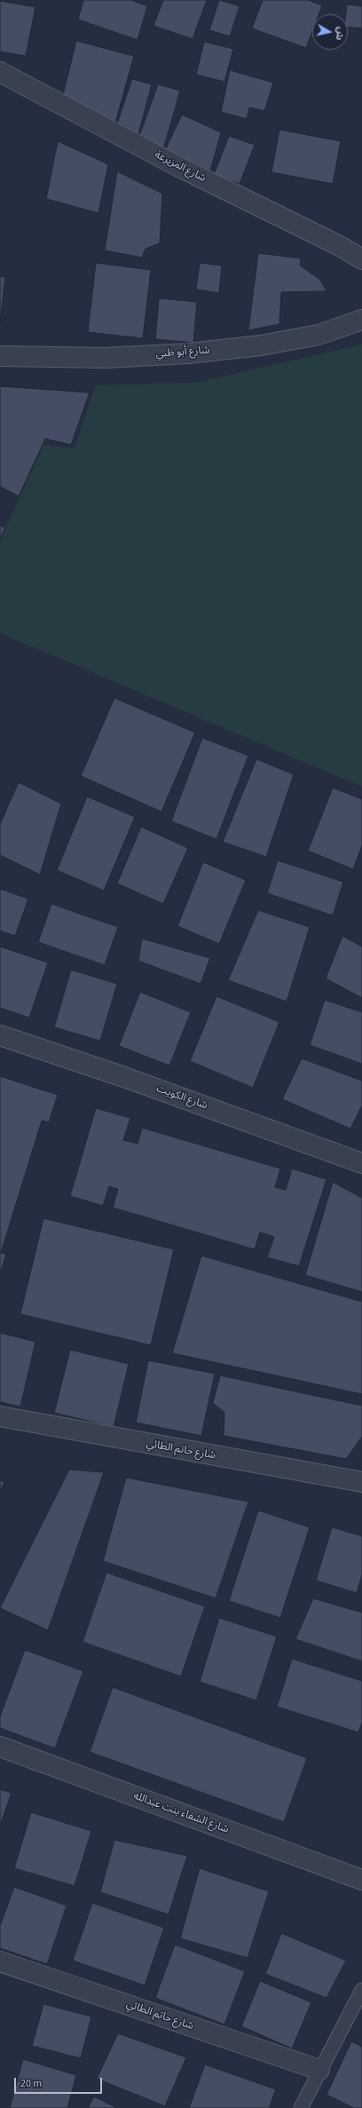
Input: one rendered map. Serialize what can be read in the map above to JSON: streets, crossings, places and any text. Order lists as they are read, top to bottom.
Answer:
{
  "streets": {
    "street": [
      "شارع المزيرعة",
      "شارع أبو ظبي",
      "شارع الكويت",
      "شارع حاتم الطائي",
      "شارع الشفاء بنت عبدالله"
    ]
  },
  "scale_bar": "20 m",
  "north": "right"
}
